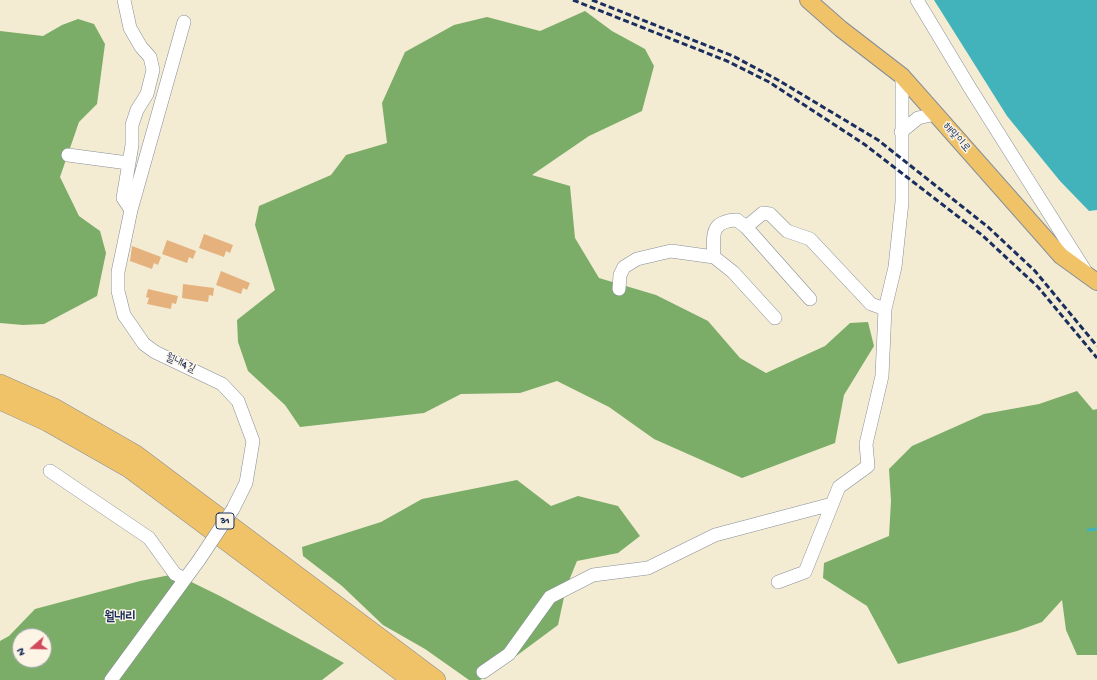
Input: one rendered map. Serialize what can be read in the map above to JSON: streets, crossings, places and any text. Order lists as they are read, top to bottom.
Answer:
{
  "streets": {
    "highway": ["31"],
    "main road": ["해맞이로"],
    "street": ["월내4길"]
  },
  "districts": ["월내리"],
  "north": "left"
}
